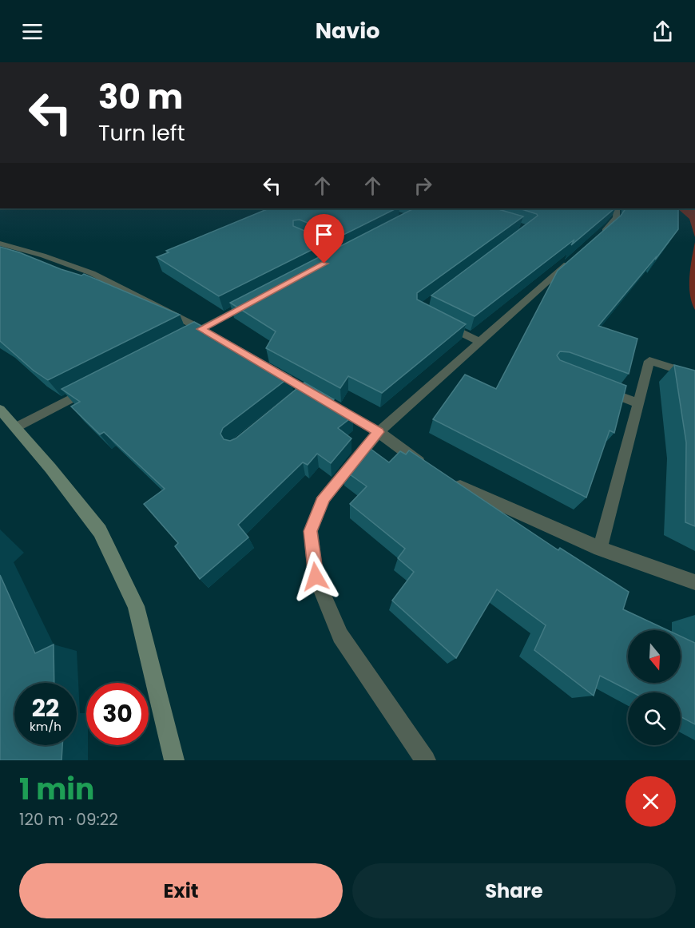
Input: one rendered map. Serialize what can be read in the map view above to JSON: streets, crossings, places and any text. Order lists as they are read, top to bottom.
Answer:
{
  "north": "bottom",
  "page": {
    "header": "Navio",
    "turn": ["30 m", "Turn left"],
    "speed": "22 km/h",
    "limit": "30",
    "heading": ["1 min", "120 m · 09:22"],
    "buttons": ["Exit", "Share"]
  }
}
